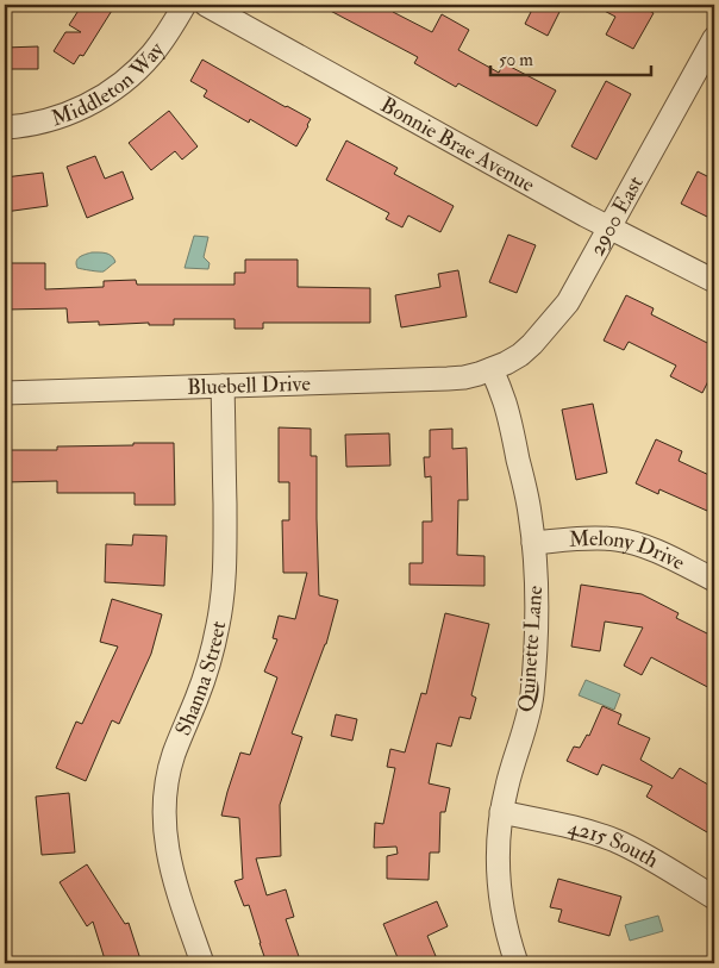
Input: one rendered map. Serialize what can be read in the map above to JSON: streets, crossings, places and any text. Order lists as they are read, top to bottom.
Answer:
{
  "streets": {
    "street": [
      "Middleton Way",
      "Bonnie Brae Avenue",
      "2900 East",
      "Bluebell Drive",
      "Melony Drive",
      "Quinette Lane",
      "Shanna Street",
      "4215 South"
    ]
  },
  "crossings": [
    ["Bonnie Brae Avenue", "2900 East"],
    ["2900 East", "Bluebell Drive"],
    ["2900 East", "Quinette Lane"],
    ["Bluebell Drive", "Quinette Lane"],
    ["Bluebell Drive", "Shanna Street"],
    ["Melony Drive", "Quinette Lane"],
    ["Quinette Lane", "4215 South"]
  ],
  "scale_bar": "50 m"
}
